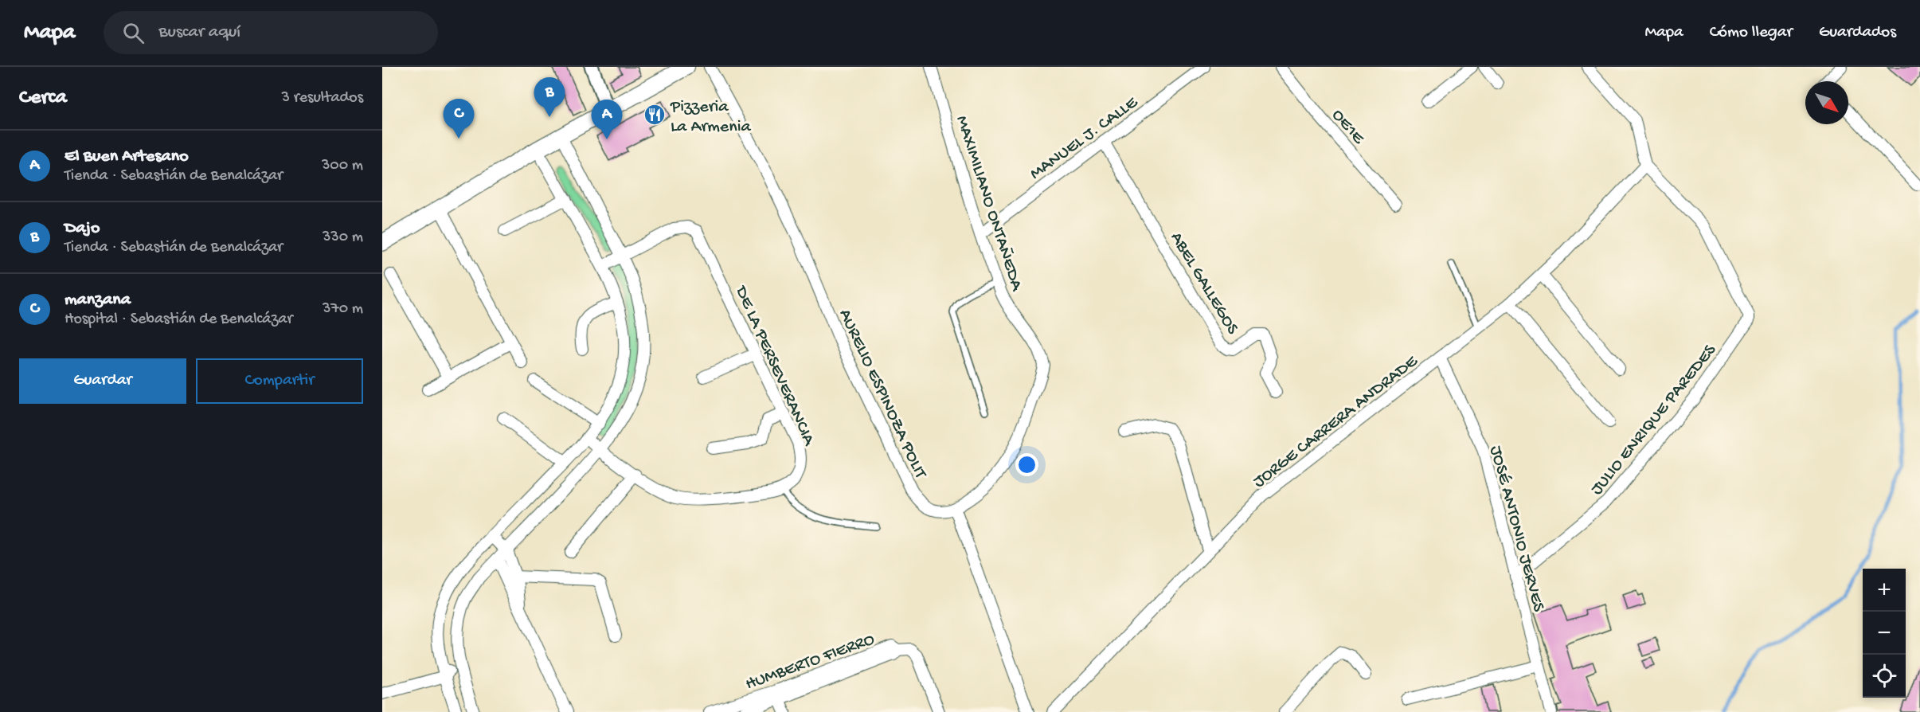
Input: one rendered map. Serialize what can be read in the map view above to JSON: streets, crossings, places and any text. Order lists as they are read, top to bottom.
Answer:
{
  "streets": {
    "street": [
      "OE1E",
      "MANUEL J. CALLE",
      "MAXIMILIANO ONTAÑEDA",
      "ABEL GALLEGOS",
      "DE LA PERSEVERANCIA",
      "AURELIO ESPINOZA POLIT",
      "JULIO ENRIQUE PAREDES",
      "JORGE CARRERA ANDRADE",
      "JOSÉ ANTONIO JERVES",
      "HUMBERTO FIERRO"
    ]
  },
  "crossings": [
    ["MANUEL J. CALLE", "MAXIMILIANO ONTAÑEDA"],
    ["MANUEL J. CALLE", "ABEL GALLEGOS"],
    ["MAXIMILIANO ONTAÑEDA", "AURELIO ESPINOZA POLIT"],
    ["JULIO ENRIQUE PAREDES", "JORGE CARRERA ANDRADE"],
    ["JULIO ENRIQUE PAREDES", "JOSÉ ANTONIO JERVES"],
    ["JORGE CARRERA ANDRADE", "JOSÉ ANTONIO JERVES"]
  ],
  "places": {
    "restaurant": ["Pizzeria La Armenia"]
  },
  "north": "bottom right",
  "page": {
    "header": "Mapa",
    "search": "Buscar aquí",
    "nav": ["Mapa", "Cómo llegar", "Guardados"],
    "heading": ["Cerca", "3 resultados"],
    "pins": ["B", "C", "A"],
    "list": [
      {
        "mark": "A",
        "name": "El Buen Artesano",
        "note": "Tienda · Sebastián de Benalcázar",
        "value": "300 m"
      },
      {
        "mark": "B",
        "name": "Dajo",
        "note": "Tienda · Sebastián de Benalcázar",
        "value": "330 m"
      },
      {
        "mark": "C",
        "name": "manzana",
        "note": "Hospital · Sebastián de Benalcázar",
        "value": "370 m"
      }
    ],
    "buttons": ["Guardar", "Compartir"],
    "map_buttons": ["+", "−"]
  }
}
